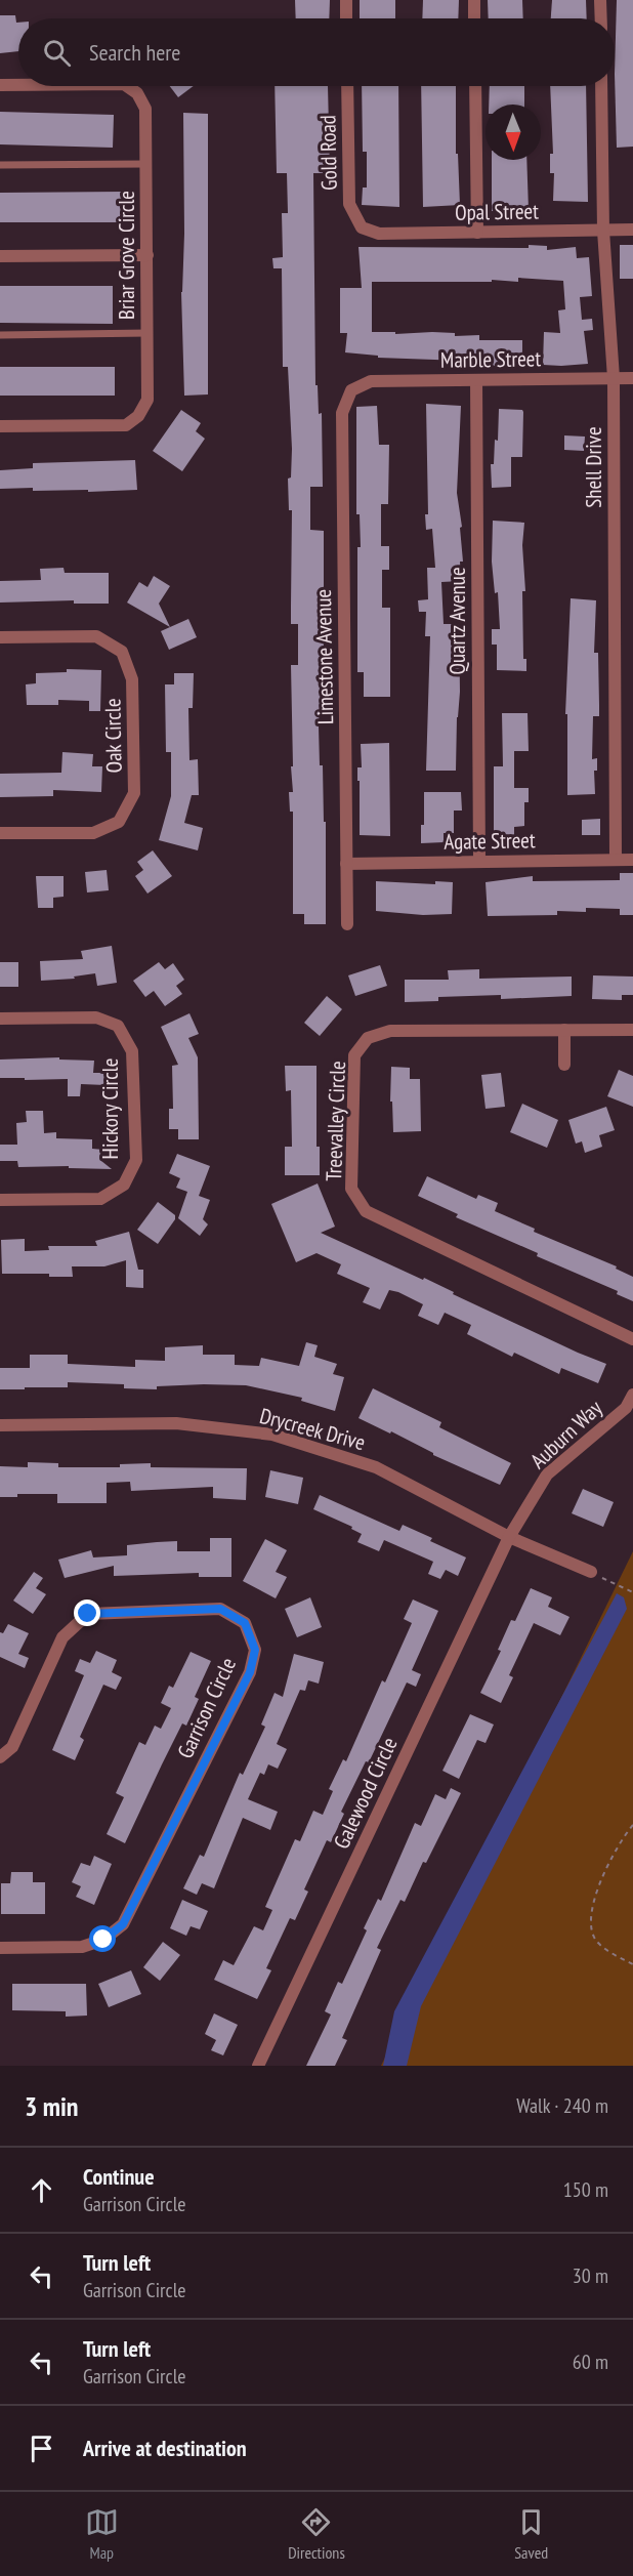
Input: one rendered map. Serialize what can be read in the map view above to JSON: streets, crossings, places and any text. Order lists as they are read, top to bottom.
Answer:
{
  "streets": {
    "street": [
      "Gold Road",
      "Opal Street",
      "Briar Grove Circle",
      "Marble Street",
      "Shell Drive",
      "Quartz Avenue",
      "Limestone Avenue",
      "Oak Circle",
      "Agate Street",
      "Hickory Circle",
      "Treevalley Circle",
      "Drycreek Drive",
      "Auburn Way",
      "Garrison Circle",
      "Galewood Circle"
    ]
  },
  "crossings": [
    ["Gold Road", "Opal Street"],
    ["Opal Street", "Shell Drive"],
    ["Marble Street", "Shell Drive"],
    ["Marble Street", "Quartz Avenue"],
    ["Marble Street", "Limestone Avenue"],
    ["Shell Drive", "Agate Street"],
    ["Quartz Avenue", "Agate Street"],
    ["Limestone Avenue", "Agate Street"],
    ["Drycreek Drive", "Auburn Way"],
    ["Drycreek Drive", "Galewood Circle"],
    ["Auburn Way", "Galewood Circle"]
  ],
  "north": "bottom",
  "page": {
    "search": "Search here",
    "heading": ["3 min", "Walk · 240 m"],
    "list": [
      ["Continue", "Garrison Circle", "150 m"],
      ["Turn left", "Garrison Circle", "30 m"],
      ["Turn left", "Garrison Circle", "60 m"],
      "Arrive at destination"
    ],
    "nav": ["Map", "Directions", "Saved"]
  }
}
